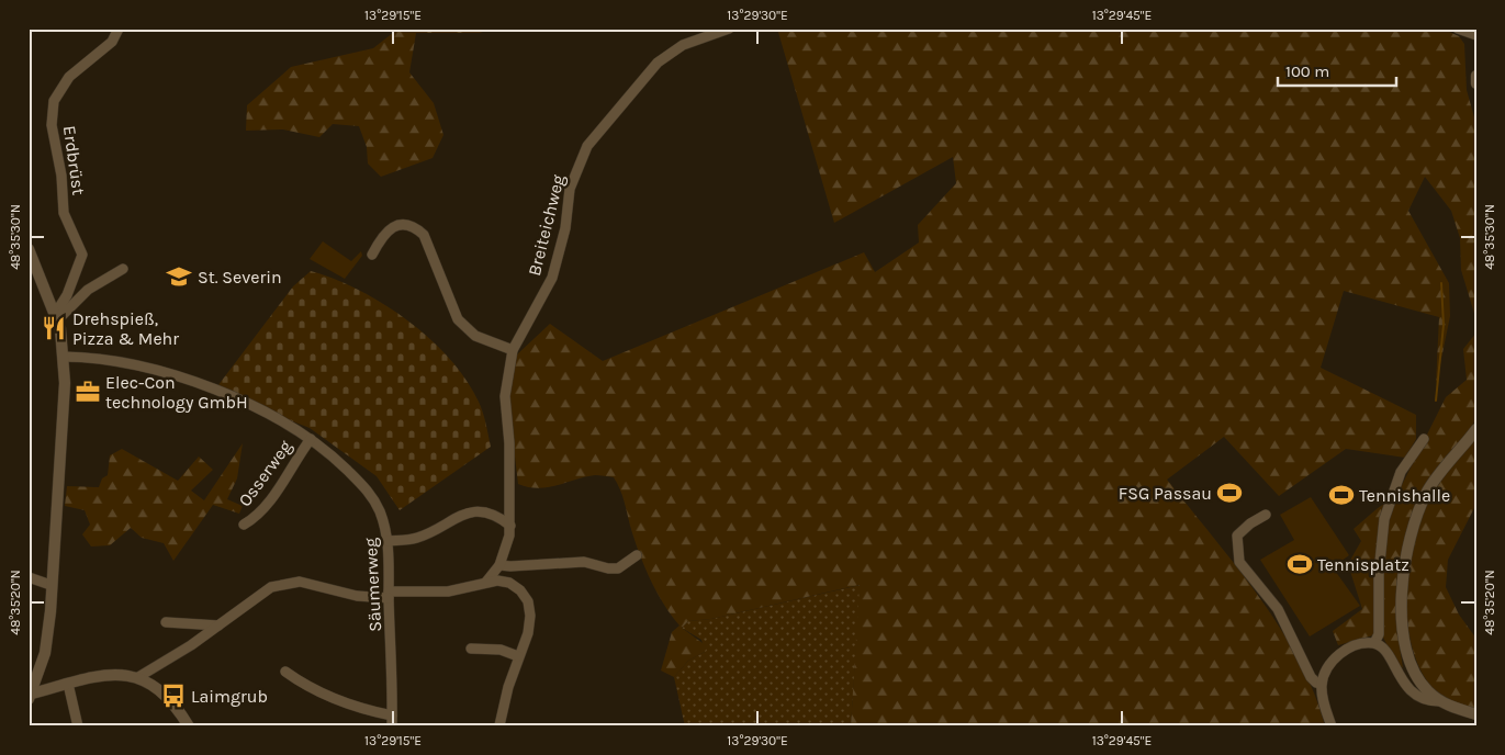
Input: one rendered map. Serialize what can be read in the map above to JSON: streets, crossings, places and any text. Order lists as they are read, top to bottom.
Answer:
{
  "streets": {
    "street": [
      "Erdbrüst",
      "Breiteichweg",
      "Osserweg",
      "Säumerweg"
    ]
  },
  "crossings": [
    ["Osserweg", "Säumerweg"]
  ],
  "places": {
    "school or university": ["St. Severin"],
    "restaurant": ["Drehspieß, Pizza & Mehr"],
    "office": ["Elec-Con technology GmbH"],
    "sports": ["FSG Passau", "Tennishalle", "Tennisplatz"],
    "bus stop": ["Laimgrub"]
  },
  "scale_bar": "100 m",
  "coordinates": [
    "13°29'15\"E",
    "13°29'30\"E",
    "13°29'45\"E",
    "48°35'30\"N",
    "48°35'20\"N"
  ]
}
